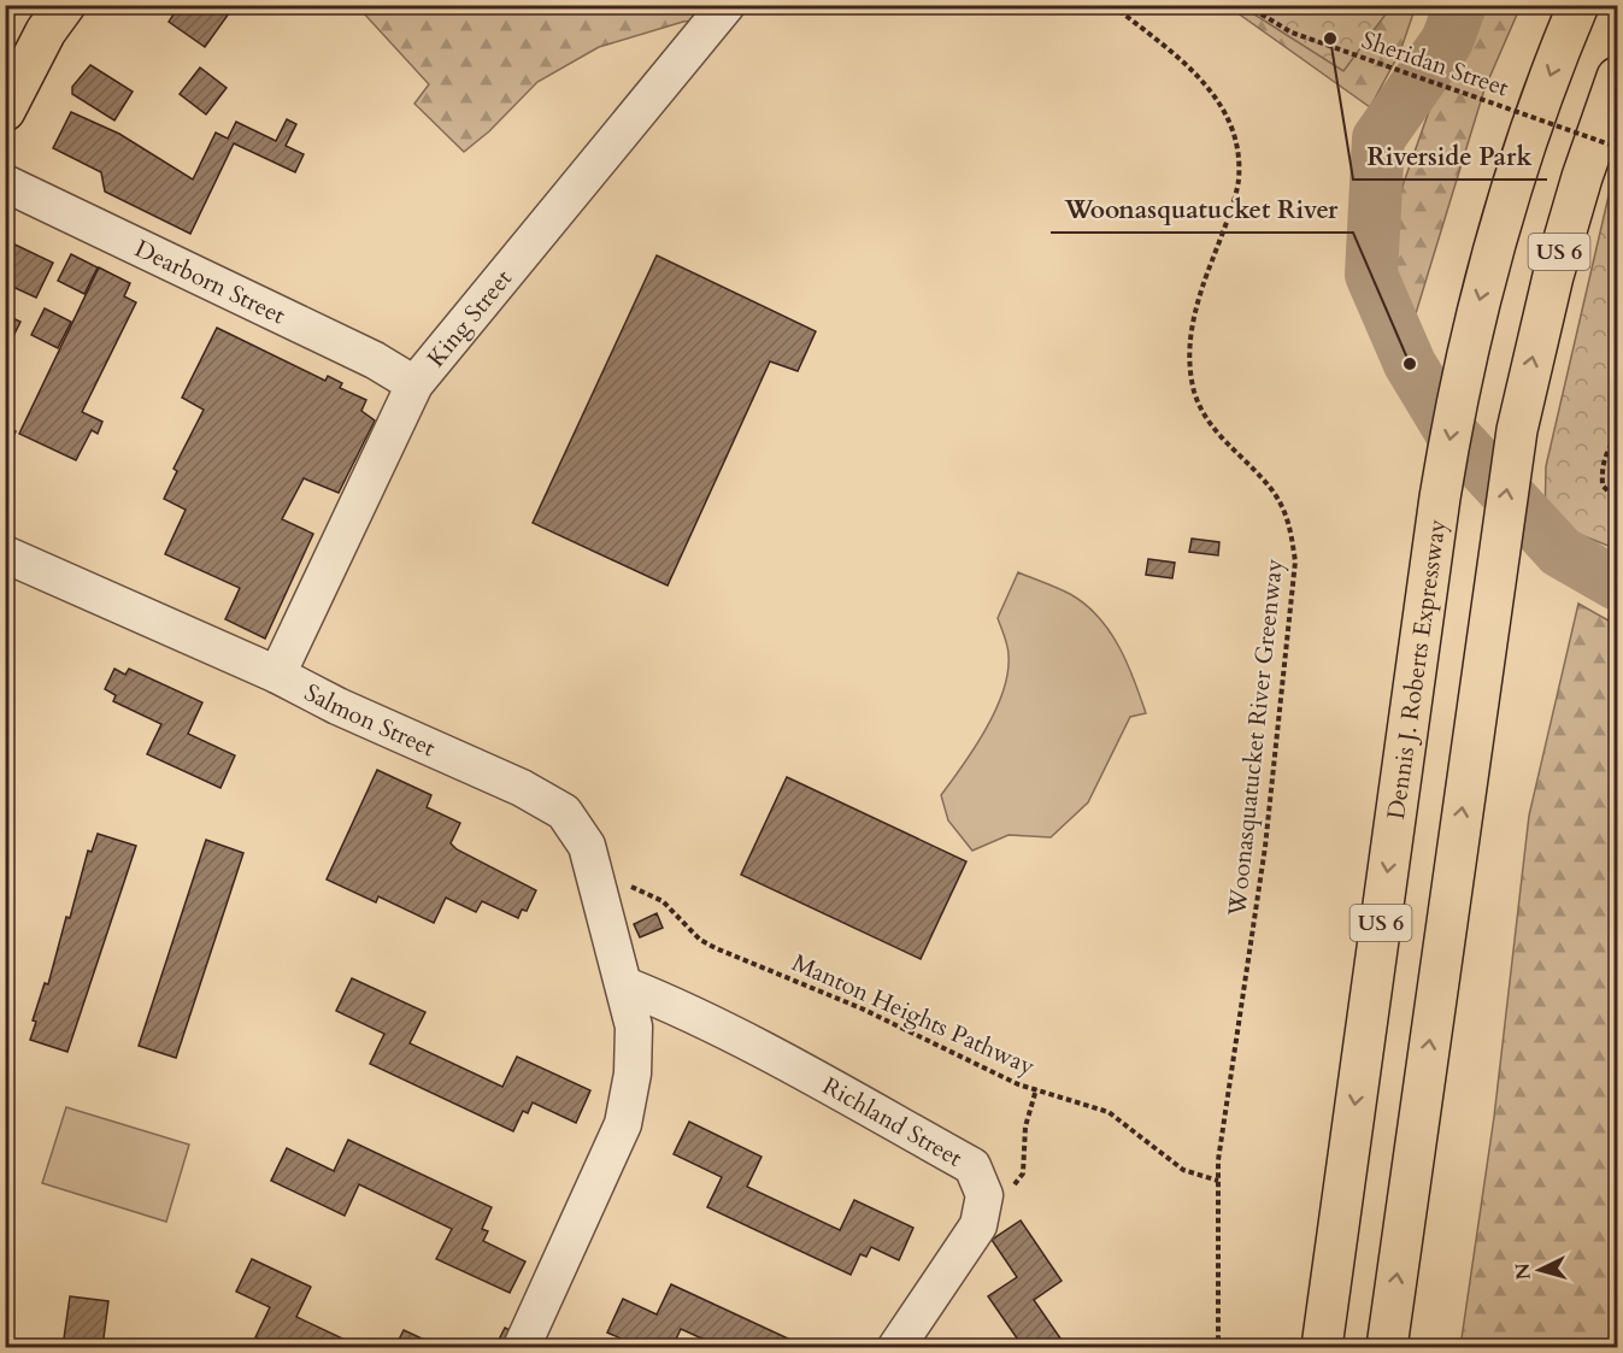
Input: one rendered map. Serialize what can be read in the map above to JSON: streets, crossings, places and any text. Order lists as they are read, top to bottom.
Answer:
{
  "streets": {
    "main road": ["US 6", "Dennis J. Roberts Expressway"],
    "street": [
      "Dearborn Street",
      "King Street",
      "Salmon Street",
      "Richland Street"
    ],
    "path": ["Sheridan Street", "Woonasquatucket River Greenway", "Manton Heights Pathway"]
  },
  "crossings": [
    ["Dearborn Street", "King Street"],
    ["King Street", "Salmon Street"],
    ["Salmon Street", "Richland Street"],
    ["Woonasquatucket River Greenway", "Manton Heights Pathway"]
  ],
  "places": ["Riverside Park", "Woonasquatucket River"],
  "north": "left"
}
